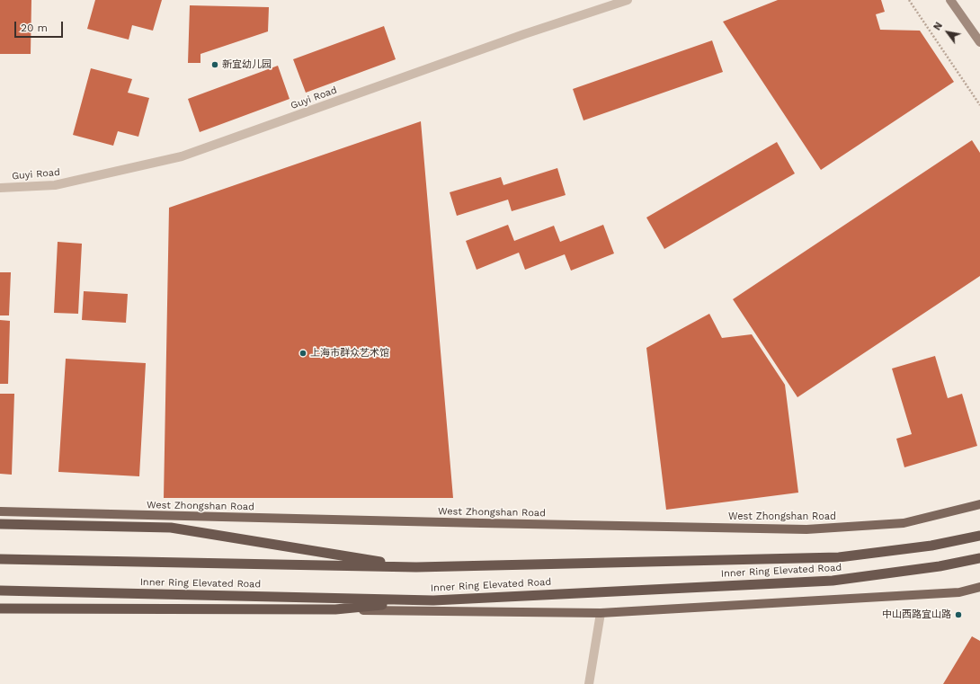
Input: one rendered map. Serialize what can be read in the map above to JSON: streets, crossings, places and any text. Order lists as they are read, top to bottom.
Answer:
{
  "streets": {
    "highway": ["Inner Ring Elevated Road"],
    "main road": ["West Zhongshan Road"],
    "street": ["Guyi Road"]
  },
  "places": ["新宜幼儿园", "上海市群众艺术馆", "中山西路宜山路"],
  "scale_bar": "20 m",
  "north": "top left"
}
